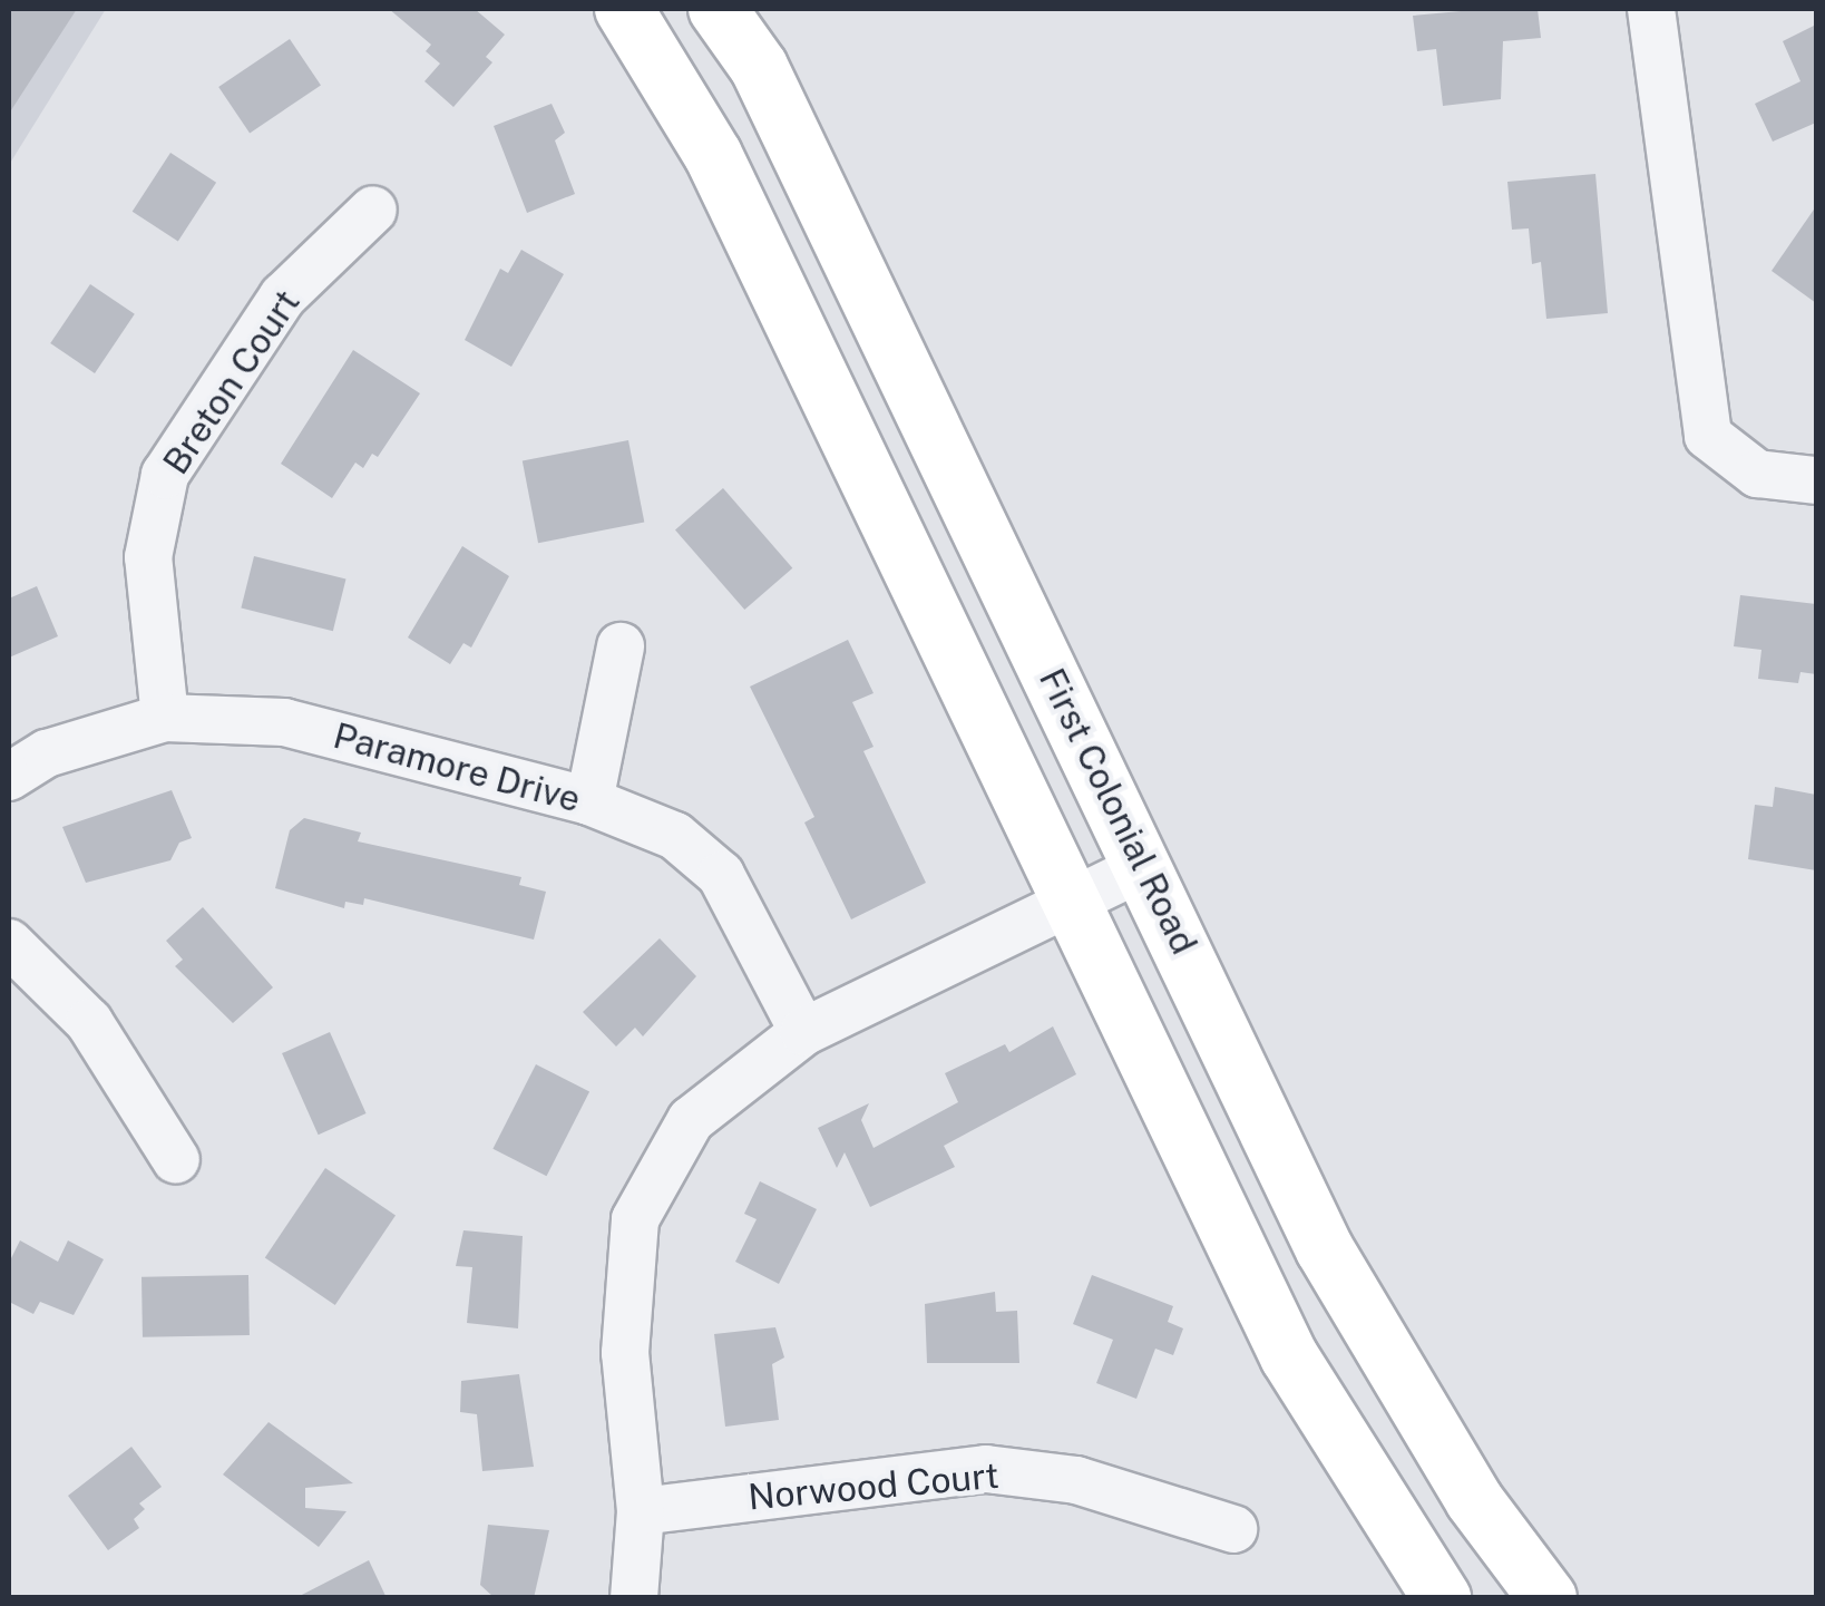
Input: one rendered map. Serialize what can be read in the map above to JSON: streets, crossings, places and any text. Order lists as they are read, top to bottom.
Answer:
{
  "streets": {
    "main road": ["First Colonial Road"],
    "street": ["Breton Court", "Paramore Drive", "Norwood Court"]
  },
  "crossings": [
    ["Breton Court", "Paramore Drive"]
  ]
}
